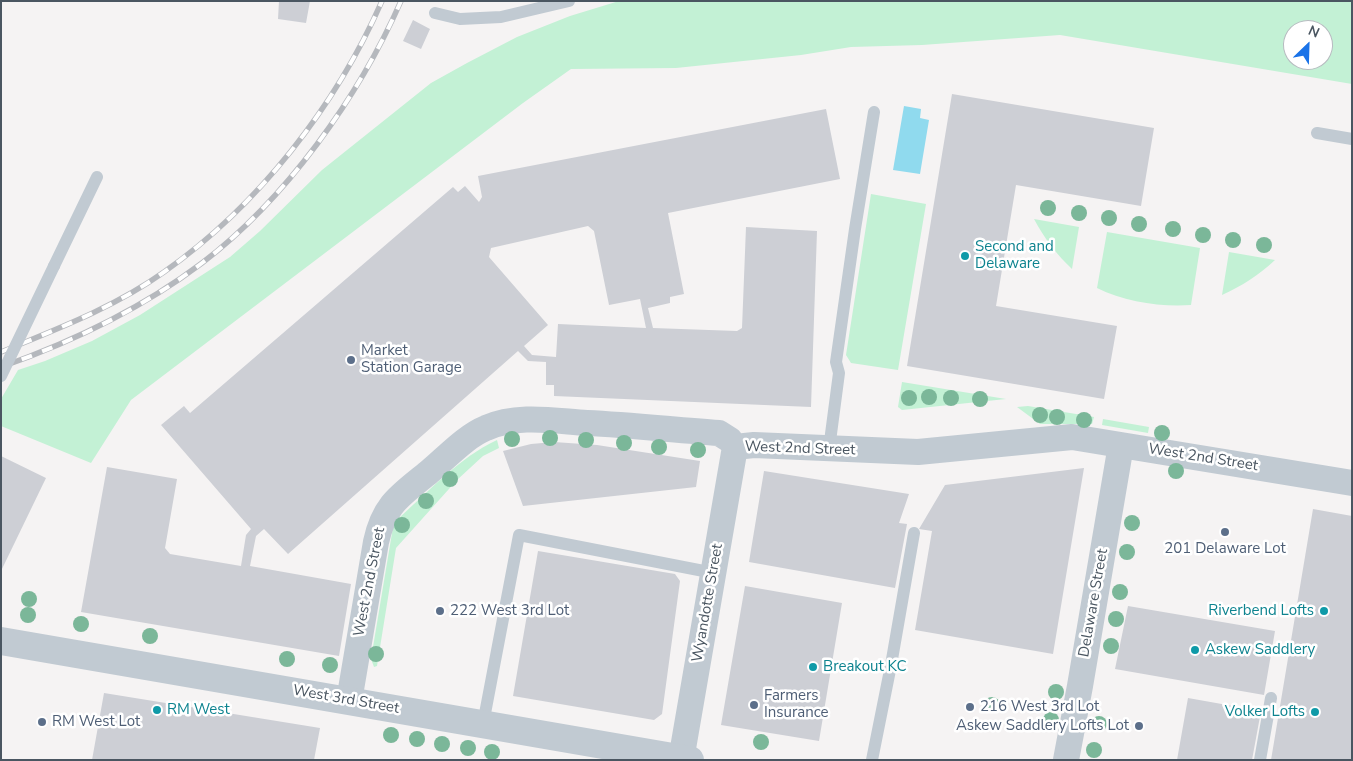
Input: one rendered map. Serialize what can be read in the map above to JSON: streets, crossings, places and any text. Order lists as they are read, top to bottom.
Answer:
{
  "streets": {
    "street": [
      "West 2nd Street",
      "Wyandotte Street",
      "Delaware Street",
      "West 3rd Street"
    ]
  },
  "crossings": [
    ["West 2nd Street", "Wyandotte Street"],
    ["West 2nd Street", "Delaware Street"],
    ["West 2nd Street", "West 3rd Street"],
    ["Wyandotte Street", "West 3rd Street"]
  ],
  "places": [
    "Second and Delaware",
    "Market Station Garage",
    "201 Delaware Lot",
    "222 West 3rd Lot",
    "Riverbend Lofts",
    "Askew Saddlery",
    "Breakout KC",
    "Farmers Insurance",
    "216 West 3rd Lot",
    "RM West",
    "Volker Lofts",
    "RM West Lot",
    "Askew Saddlery Lofts Lot"
  ],
  "north": "top right"
}
